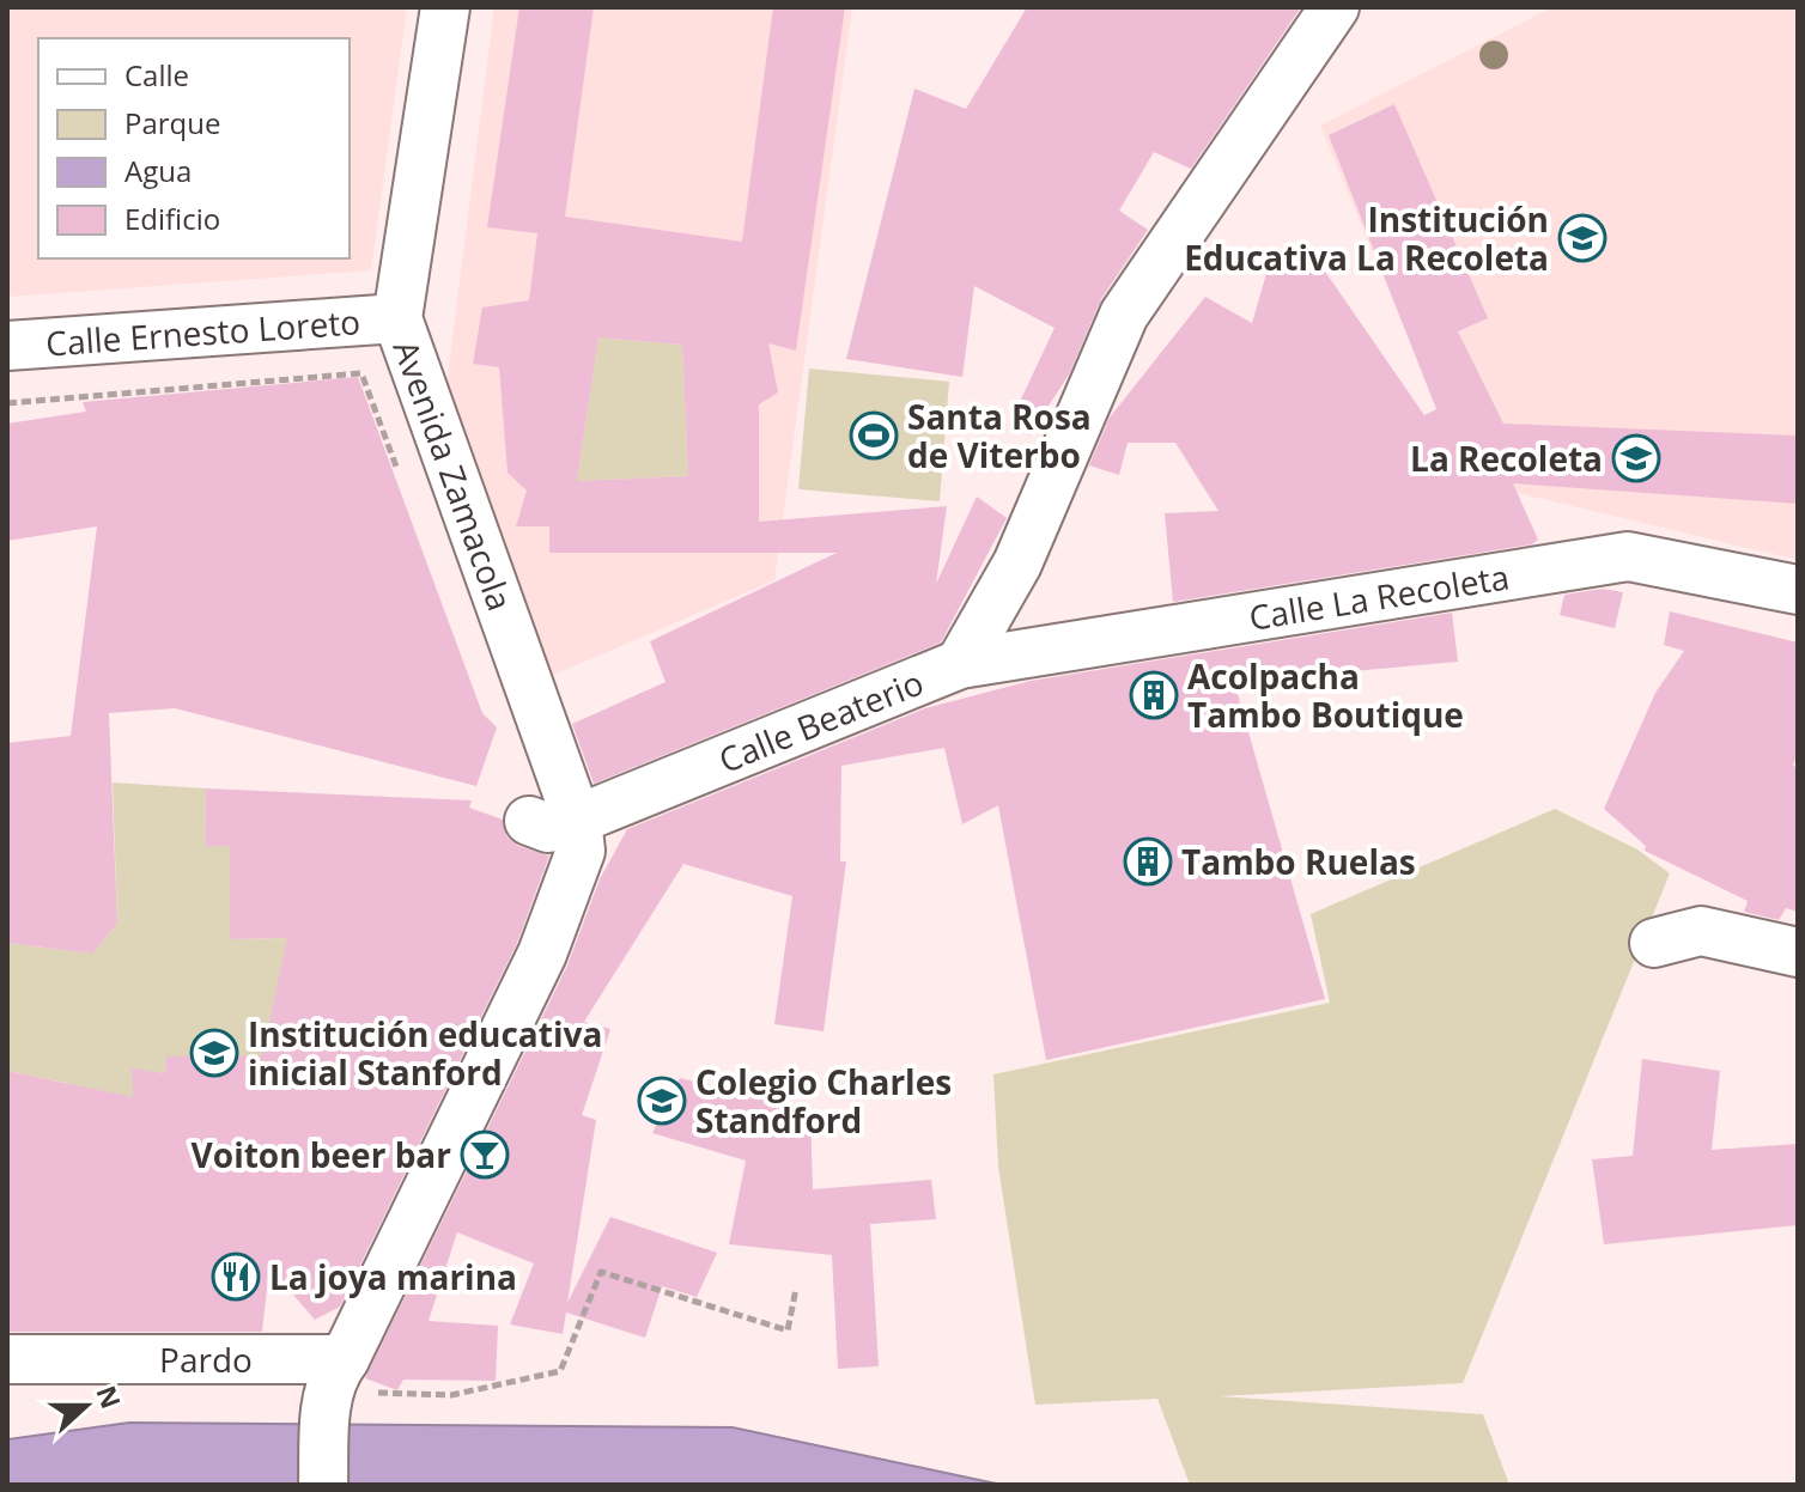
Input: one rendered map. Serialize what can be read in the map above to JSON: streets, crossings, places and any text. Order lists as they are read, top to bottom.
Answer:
{
  "streets": {
    "street": [
      "Calle Ernesto Loreto",
      "Avenida Zamacola",
      "Calle La Recoleta",
      "Calle Beaterio",
      "Pardo"
    ]
  },
  "crossings": [
    ["Calle Ernesto Loreto", "Avenida Zamacola"],
    ["Avenida Zamacola", "Calle Beaterio"],
    ["Calle La Recoleta", "Calle Beaterio"]
  ],
  "places": {
    "school or university": [
      "Institución Educativa La Recoleta",
      "La Recoleta",
      "Institución educativa inicial Stanford",
      "Colegio Charles Standford"
    ],
    "sports": ["Santa Rosa de Viterbo"],
    "building": ["Acolpacha Tambo Boutique", "Tambo Ruelas"],
    "bar": ["Voiton beer bar"],
    "restaurant": ["La joya marina"]
  },
  "legend": [
    "Calle",
    "Parque",
    "Agua",
    "Edificio"
  ],
  "north": "right"
}
